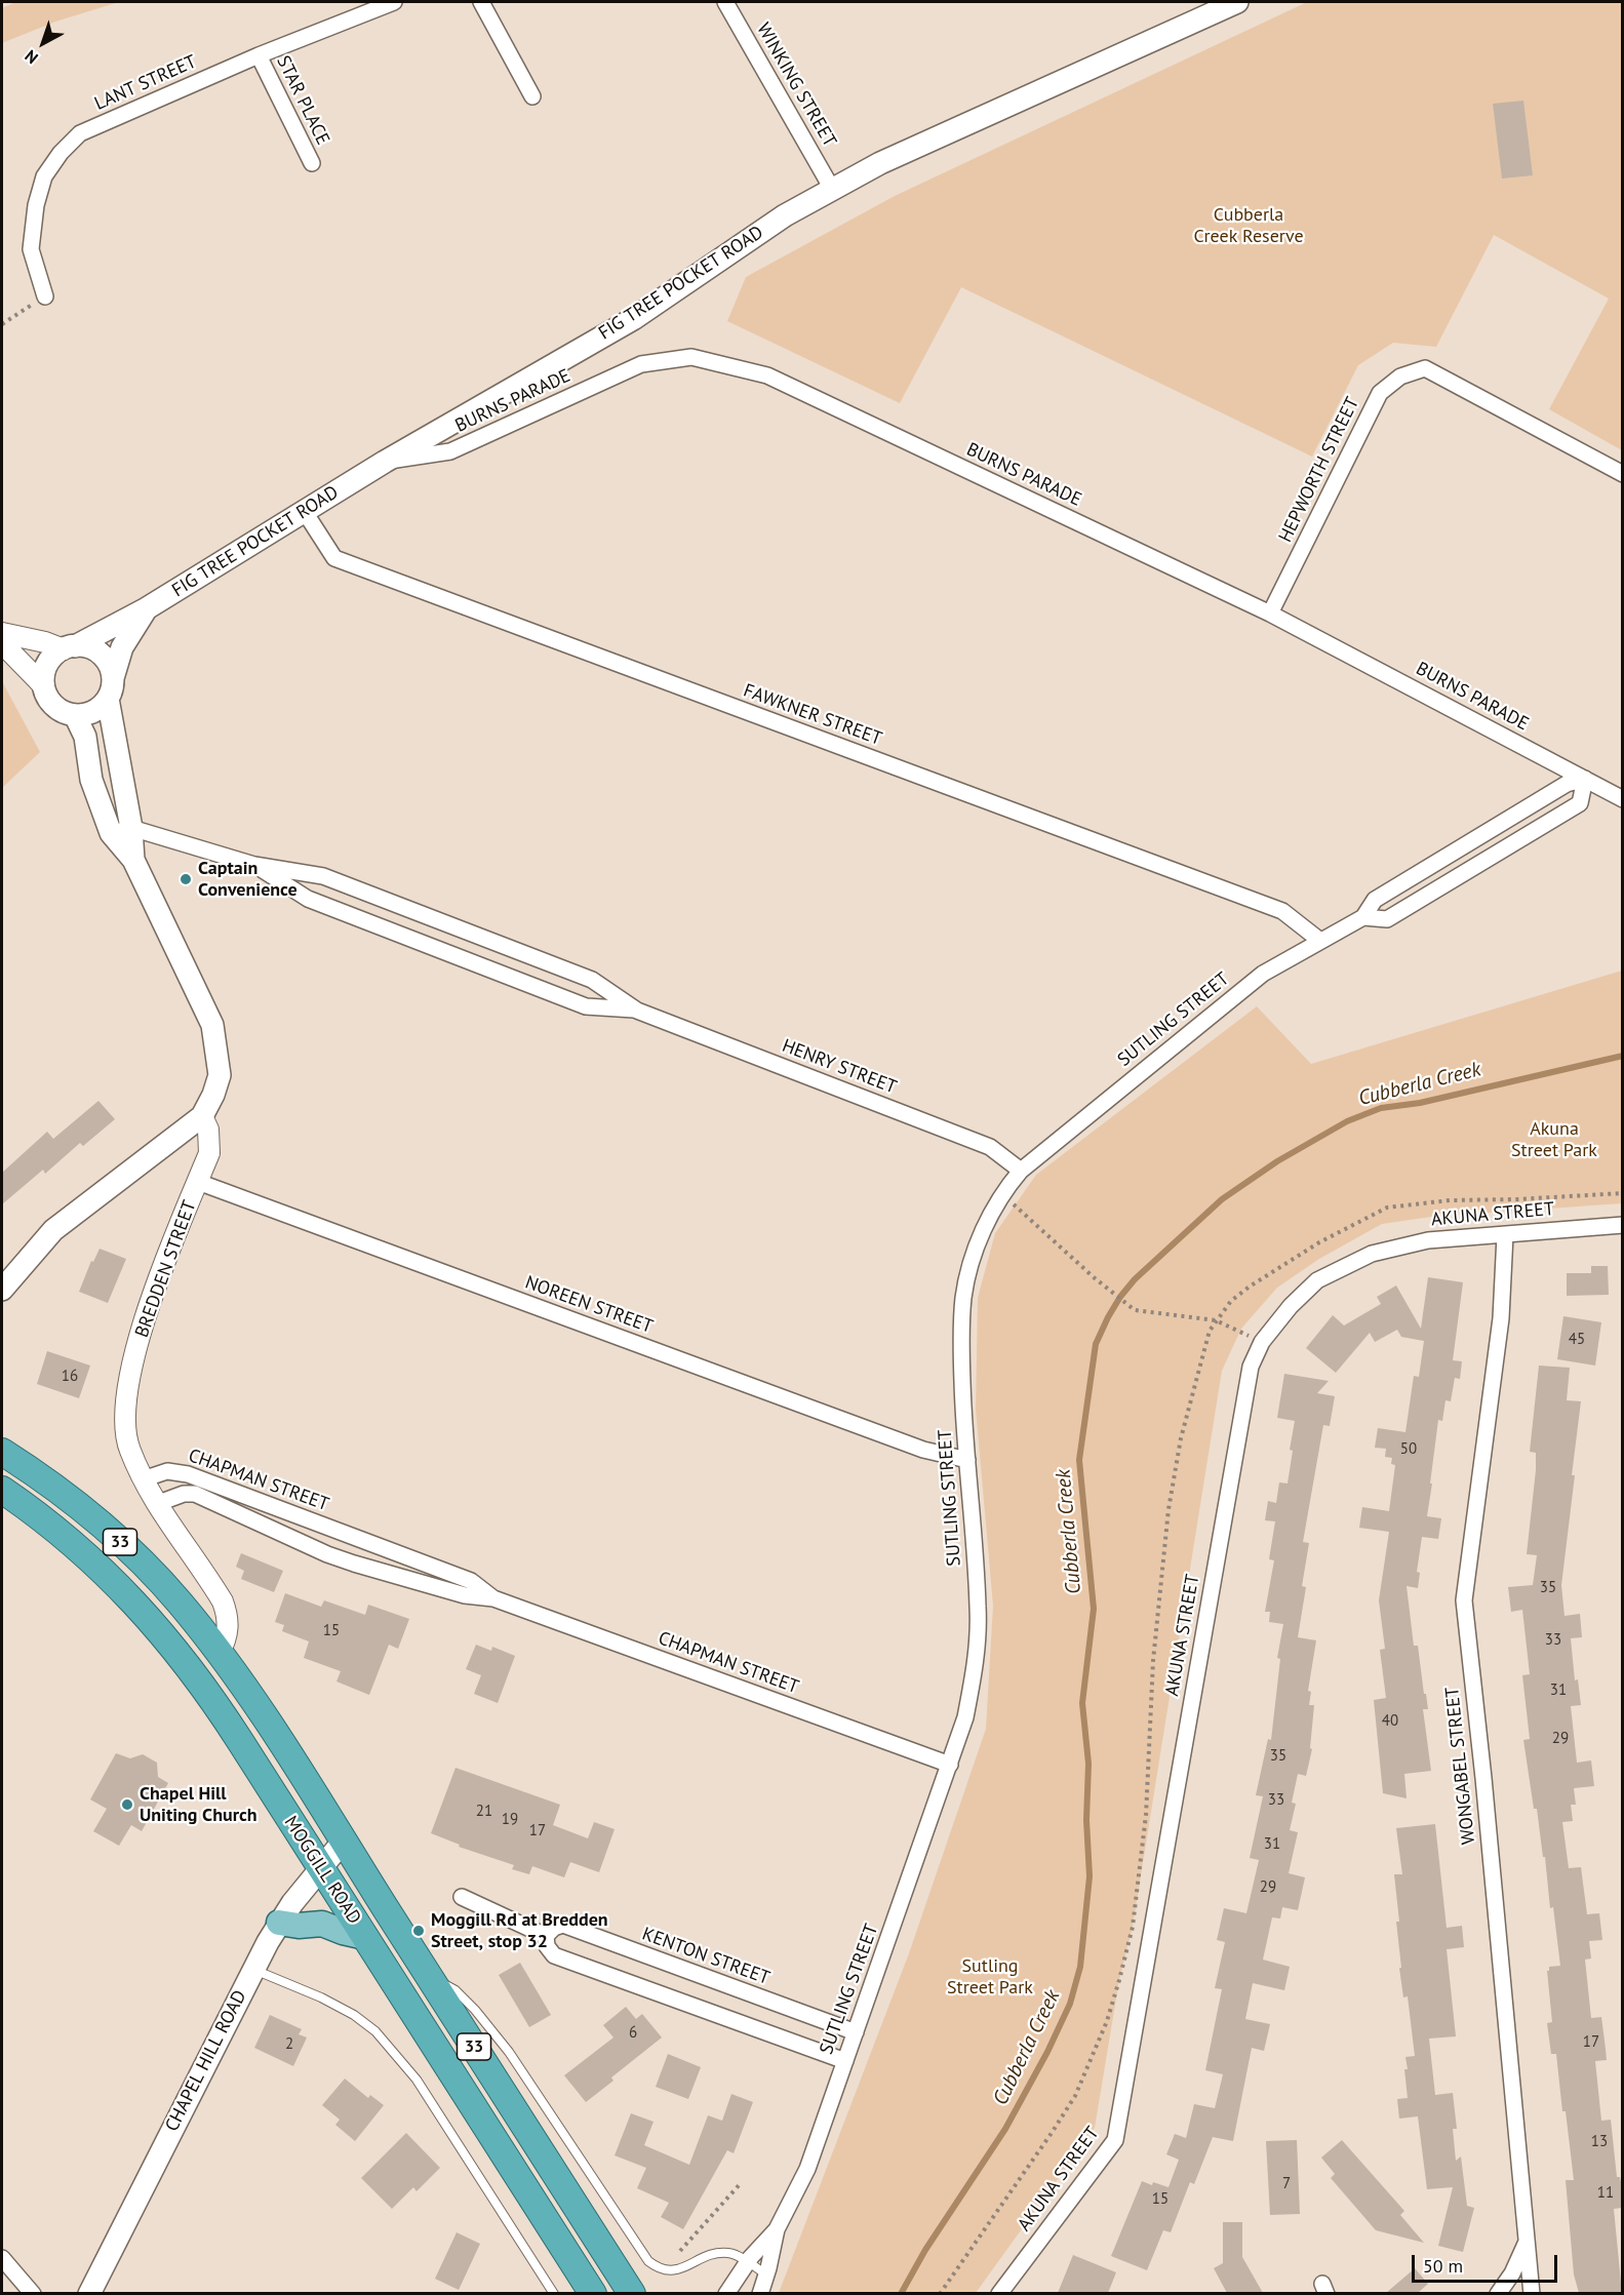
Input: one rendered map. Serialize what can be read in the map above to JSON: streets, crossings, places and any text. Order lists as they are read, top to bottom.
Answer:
{
  "streets": {
    "highway": ["33", "MOGGILL ROAD"],
    "main road": ["FIG TREE POCKET ROAD", "CHAPEL HILL ROAD"],
    "street": [
      "LANT STREET",
      "WINKING STREET",
      "STAR PLACE",
      "BURNS PARADE",
      "HEPWORTH STREET",
      "FAWKNER STREET",
      "SUTLING STREET",
      "HENRY STREET",
      "AKUNA STREET",
      "BREDDEN STREET",
      "NOREEN STREET",
      "CHAPMAN STREET",
      "WONGABEL STREET",
      "KENTON STREET"
    ]
  },
  "crossings": [
    ["LANT STREET", "STAR PLACE"],
    ["WINKING STREET", "FIG TREE POCKET ROAD"],
    ["FIG TREE POCKET ROAD", "BURNS PARADE"],
    ["FIG TREE POCKET ROAD", "FAWKNER STREET"],
    ["FIG TREE POCKET ROAD", "HENRY STREET"],
    ["FIG TREE POCKET ROAD", "BREDDEN STREET"],
    ["BURNS PARADE", "HEPWORTH STREET"],
    ["BURNS PARADE", "SUTLING STREET"],
    ["FAWKNER STREET", "SUTLING STREET"],
    ["SUTLING STREET", "HENRY STREET"],
    ["SUTLING STREET", "NOREEN STREET"],
    ["SUTLING STREET", "CHAPMAN STREET"],
    ["SUTLING STREET", "MOGGILL ROAD"],
    ["SUTLING STREET", "KENTON STREET"],
    ["AKUNA STREET", "WONGABEL STREET"],
    ["BREDDEN STREET", "NOREEN STREET"],
    ["BREDDEN STREET", "CHAPMAN STREET"],
    ["BREDDEN STREET", "MOGGILL ROAD"],
    ["MOGGILL ROAD", "CHAPEL HILL ROAD"]
  ],
  "water": ["Cubberla Creek"],
  "parks": ["Cubberla Creek Reserve", "Akuna Street Park", "Sutling Street Park"],
  "places": ["Captain Convenience", "Chapel Hill Uniting Church", "Moggill Rd at Bredden Street, stop 32"],
  "house_numbers": [
    "45",
    "16",
    "50",
    "35",
    "15",
    "33",
    "31",
    "40",
    "29",
    "35",
    "33",
    "21",
    "19",
    "17",
    "31",
    "29",
    "6",
    "17",
    "2",
    "13",
    "7",
    "11",
    "15"
  ],
  "scale_bar": "50 m",
  "north": "bottom left"
}
